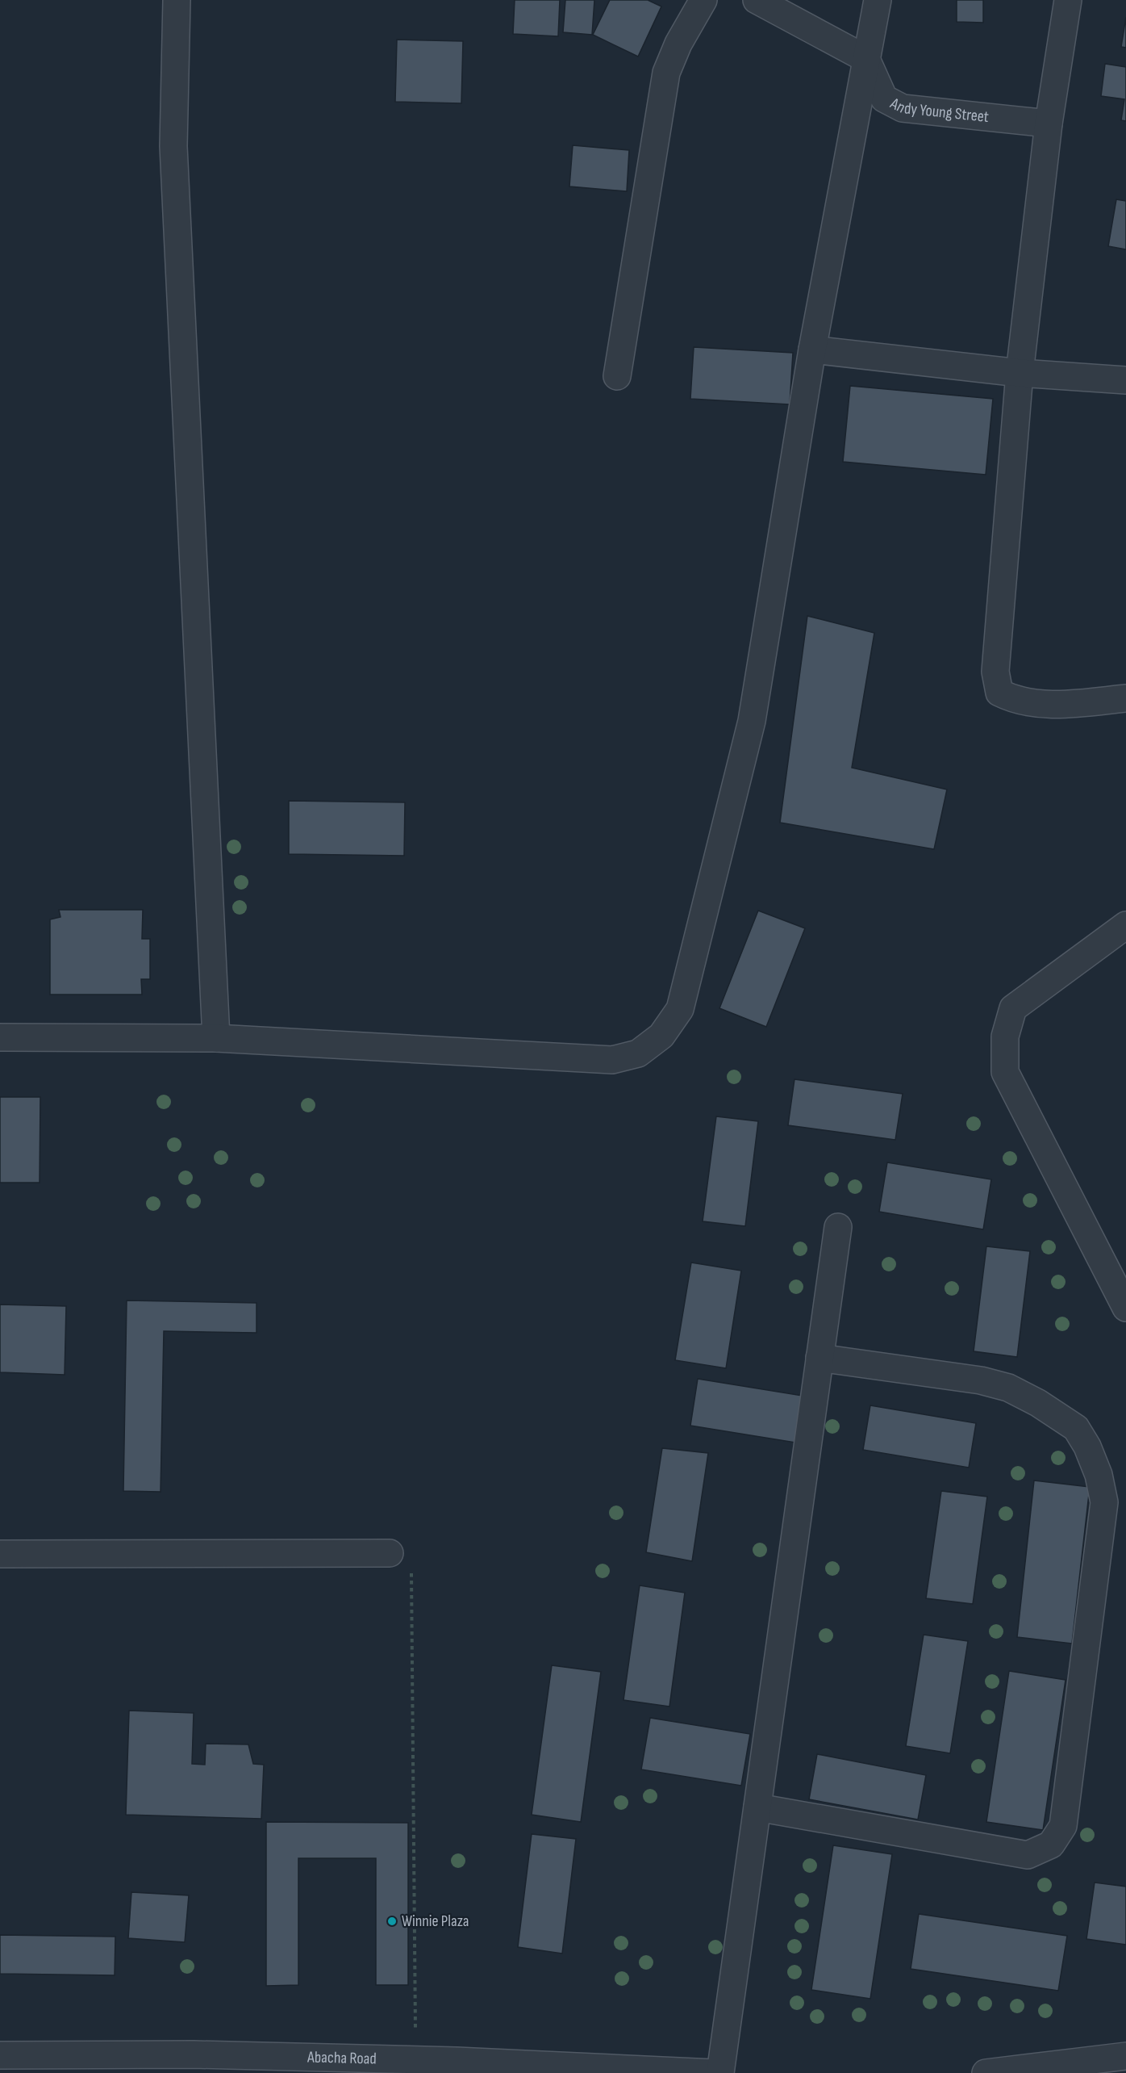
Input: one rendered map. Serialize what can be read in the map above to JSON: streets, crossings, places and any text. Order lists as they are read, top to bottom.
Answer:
{
  "streets": {
    "street": ["Andy Young Street", "Abacha Road"]
  },
  "places": ["Winnie Plaza"]
}
